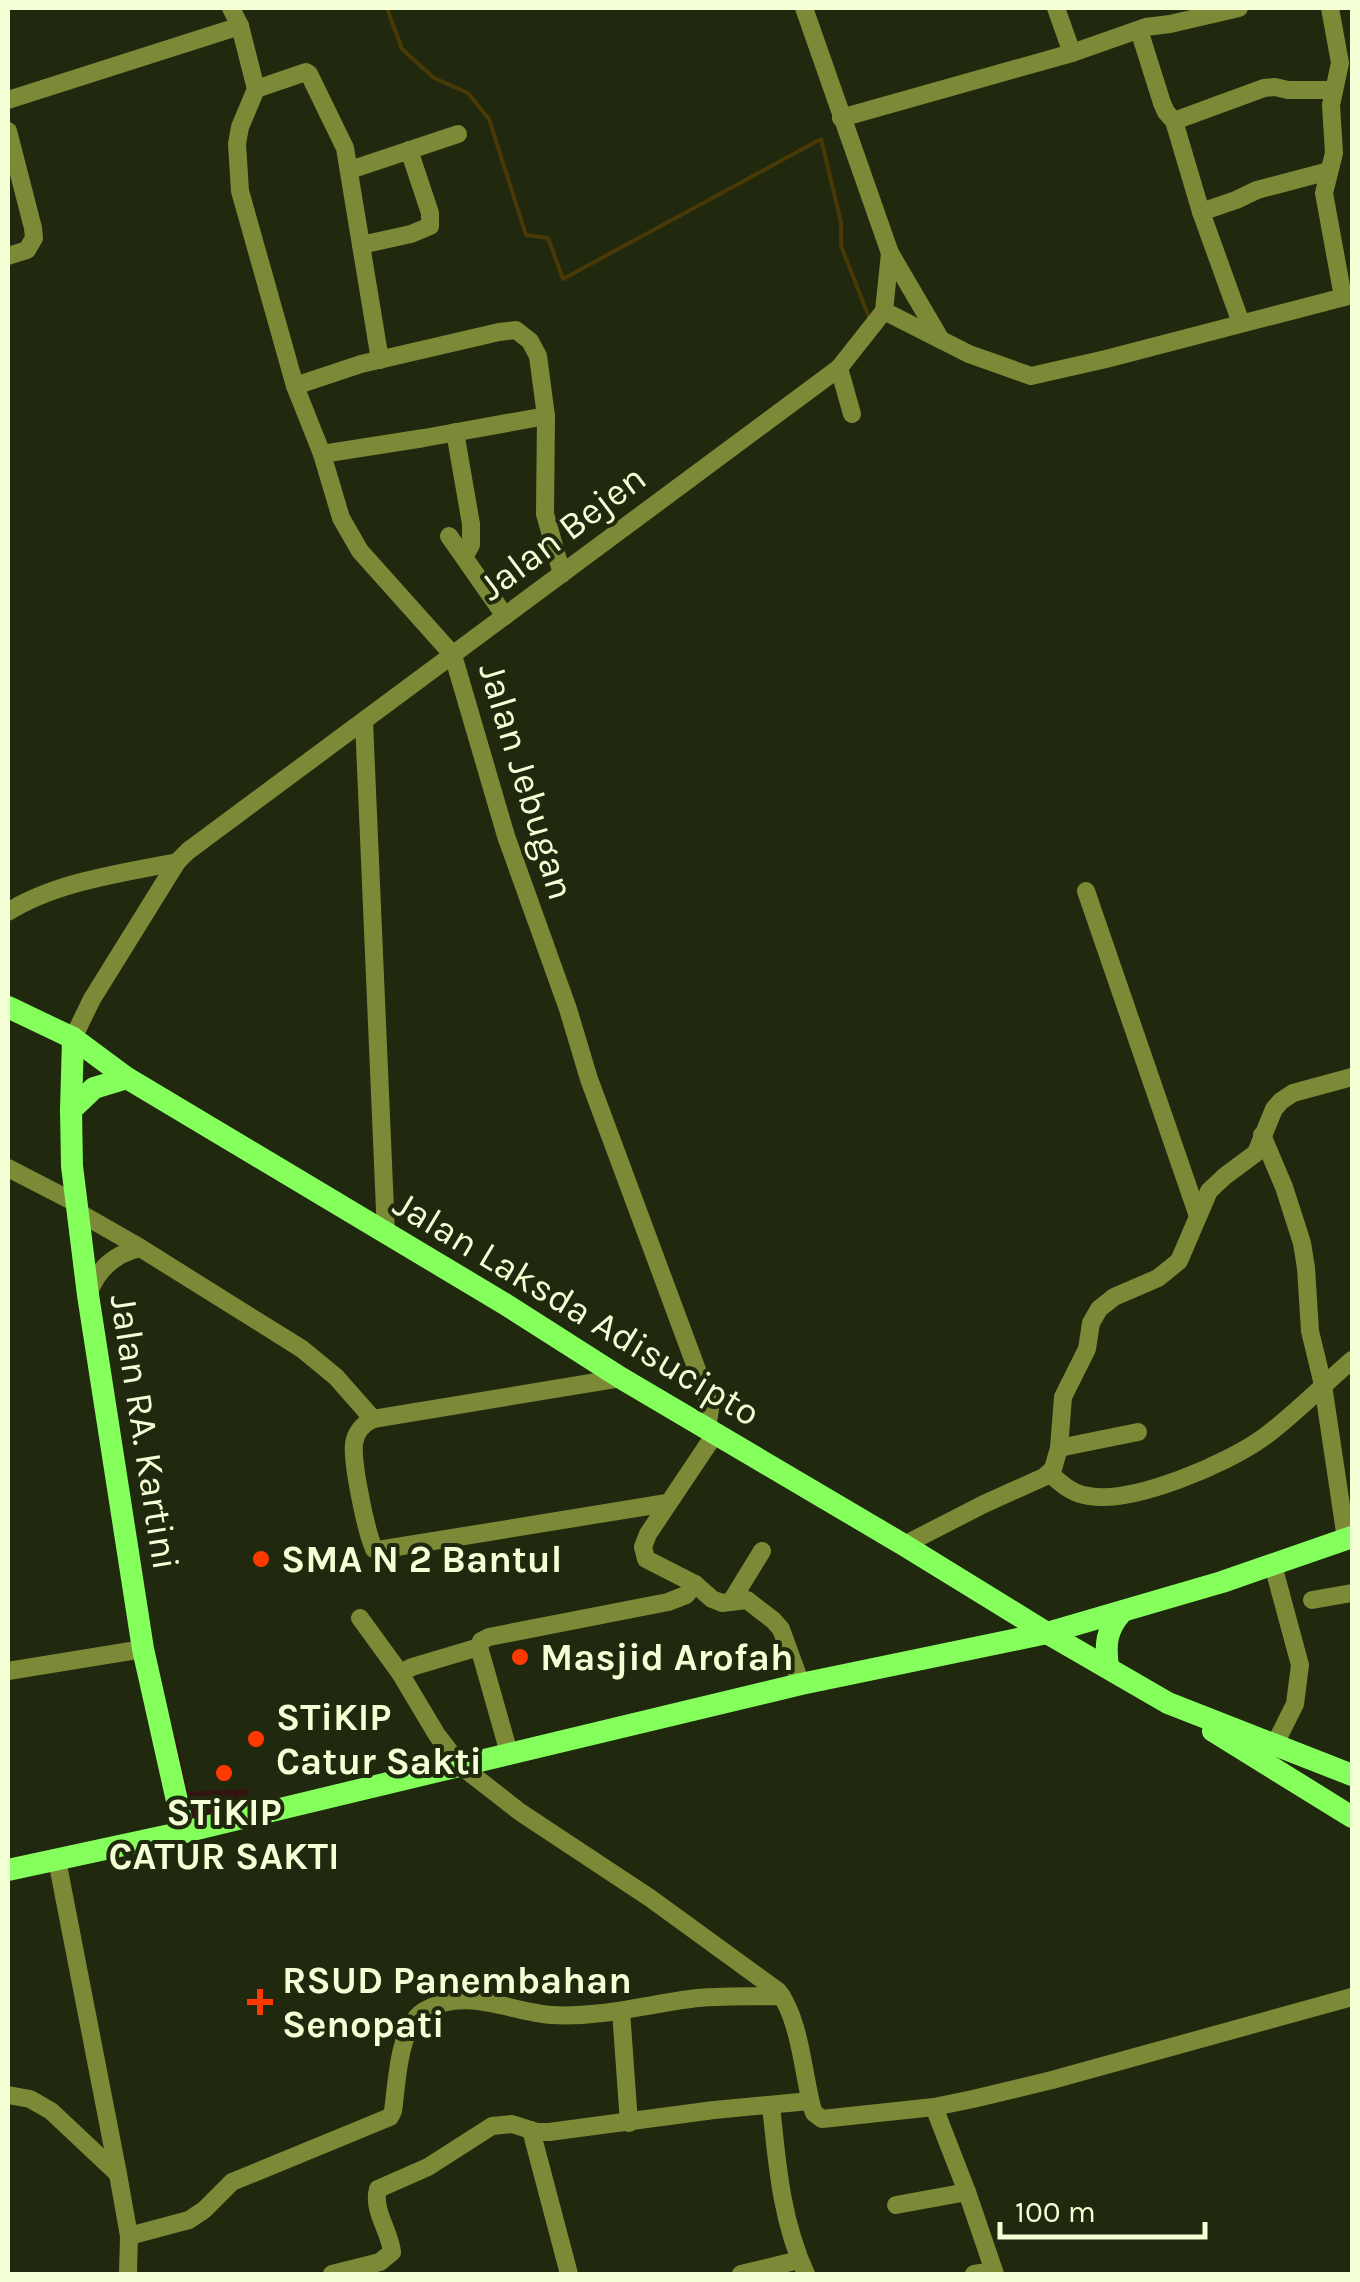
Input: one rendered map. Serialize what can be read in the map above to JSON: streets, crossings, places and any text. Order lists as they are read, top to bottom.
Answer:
{
  "streets": {
    "main road": ["Jalan Laksda Adisucipto", "Jalan RA. Kartini"],
    "street": ["Jalan Bejen", "Jalan Jebugan"]
  },
  "crossings": [
    ["Jalan Bejen", "Jalan Jebugan"],
    ["Jalan Bejen", "Jalan Laksda Adisucipto"],
    ["Jalan Bejen", "Jalan RA. Kartini"],
    ["Jalan Jebugan", "Jalan Laksda Adisucipto"],
    ["Jalan Laksda Adisucipto", "Jalan RA. Kartini"]
  ],
  "places": {
    "other": [
      "SMA N 2 Bantul",
      "Masjid Arofah",
      "STiKIP Catur Sakti",
      "STiKIP CATUR SAKTI"
    ],
    "health": ["RSUD Panembahan Senopati"]
  },
  "scale_bar": "100 m"
}
